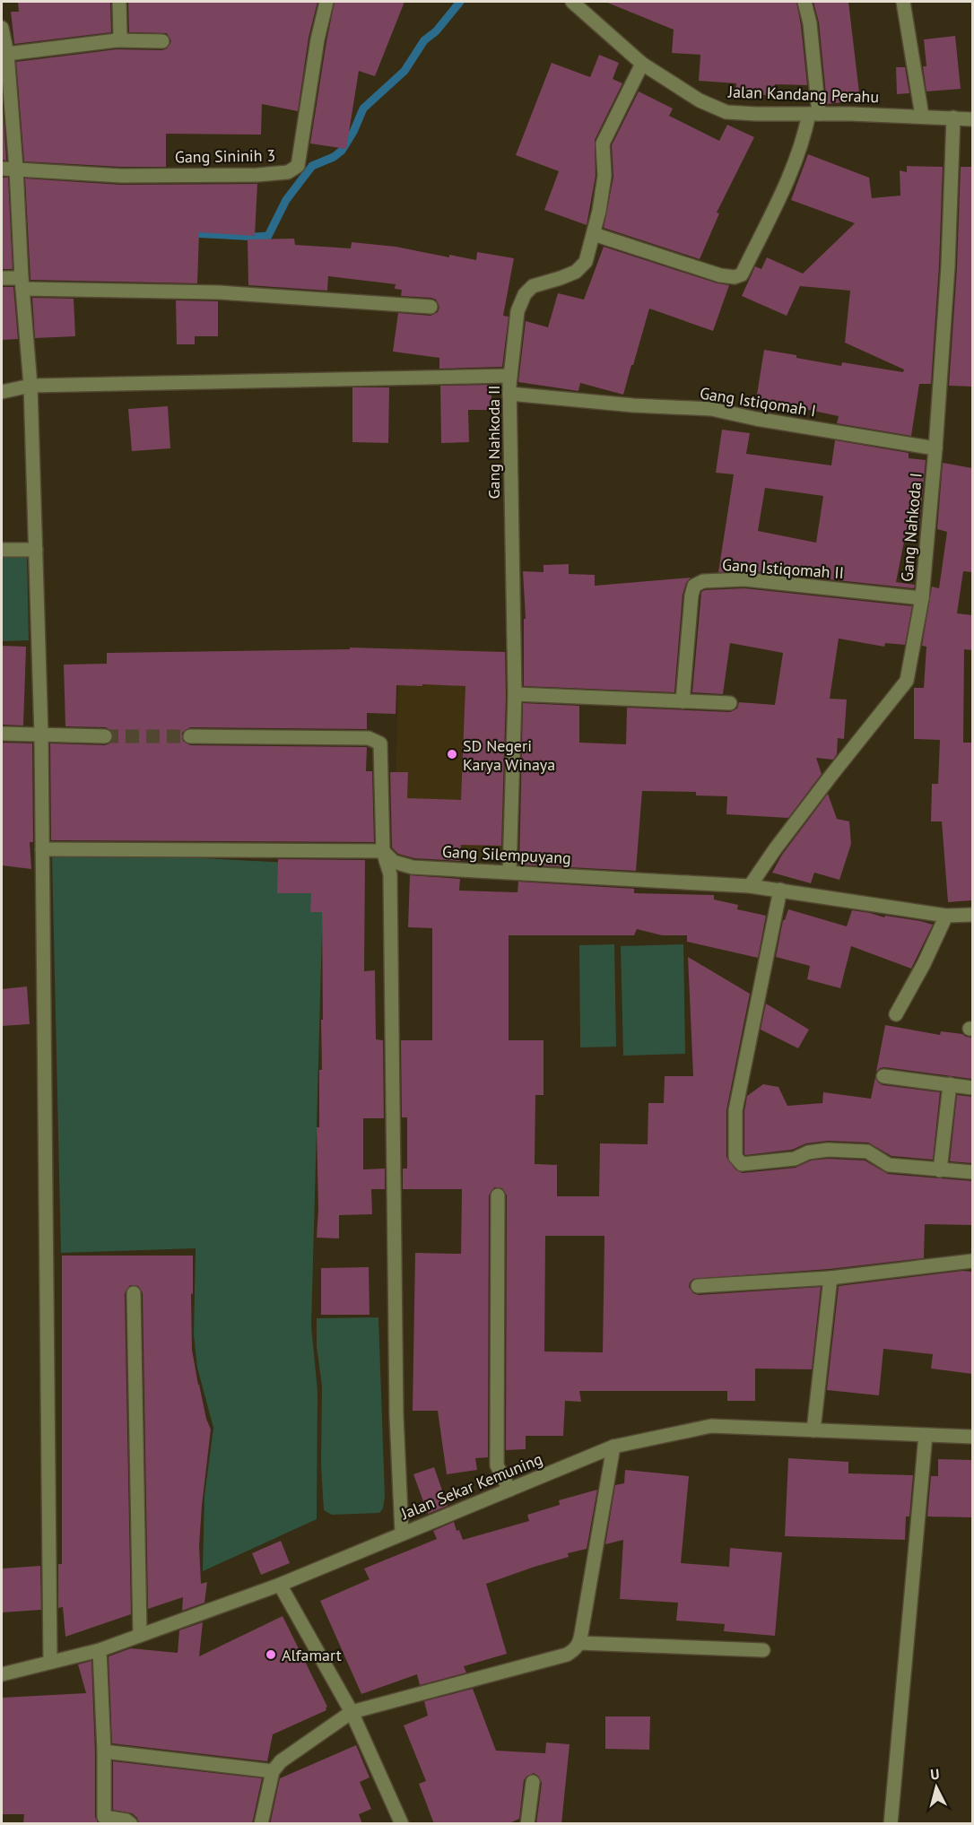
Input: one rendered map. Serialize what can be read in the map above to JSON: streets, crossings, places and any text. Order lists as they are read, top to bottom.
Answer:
{
  "streets": {
    "street": [
      "Jalan Kandang Perahu",
      "Gang Sininih 3",
      "Gang Istiqomah I",
      "Gang Nahkoda II",
      "Gang Nahkoda I",
      "Gang Istiqomah II",
      "Gang Silempuyang",
      "Jalan Sekar Kemuning"
    ]
  },
  "crossings": [
    ["Jalan Kandang Perahu", "Gang Nahkoda II"],
    ["Jalan Kandang Perahu", "Gang Nahkoda I"],
    ["Gang Istiqomah I", "Gang Nahkoda II"],
    ["Gang Istiqomah I", "Gang Nahkoda I"],
    ["Gang Nahkoda II", "Gang Silempuyang"],
    ["Gang Nahkoda I", "Gang Istiqomah II"],
    ["Gang Nahkoda I", "Gang Silempuyang"]
  ],
  "places": ["SD Negeri Karya Winaya", "Alfamart"],
  "north": "top"
}
